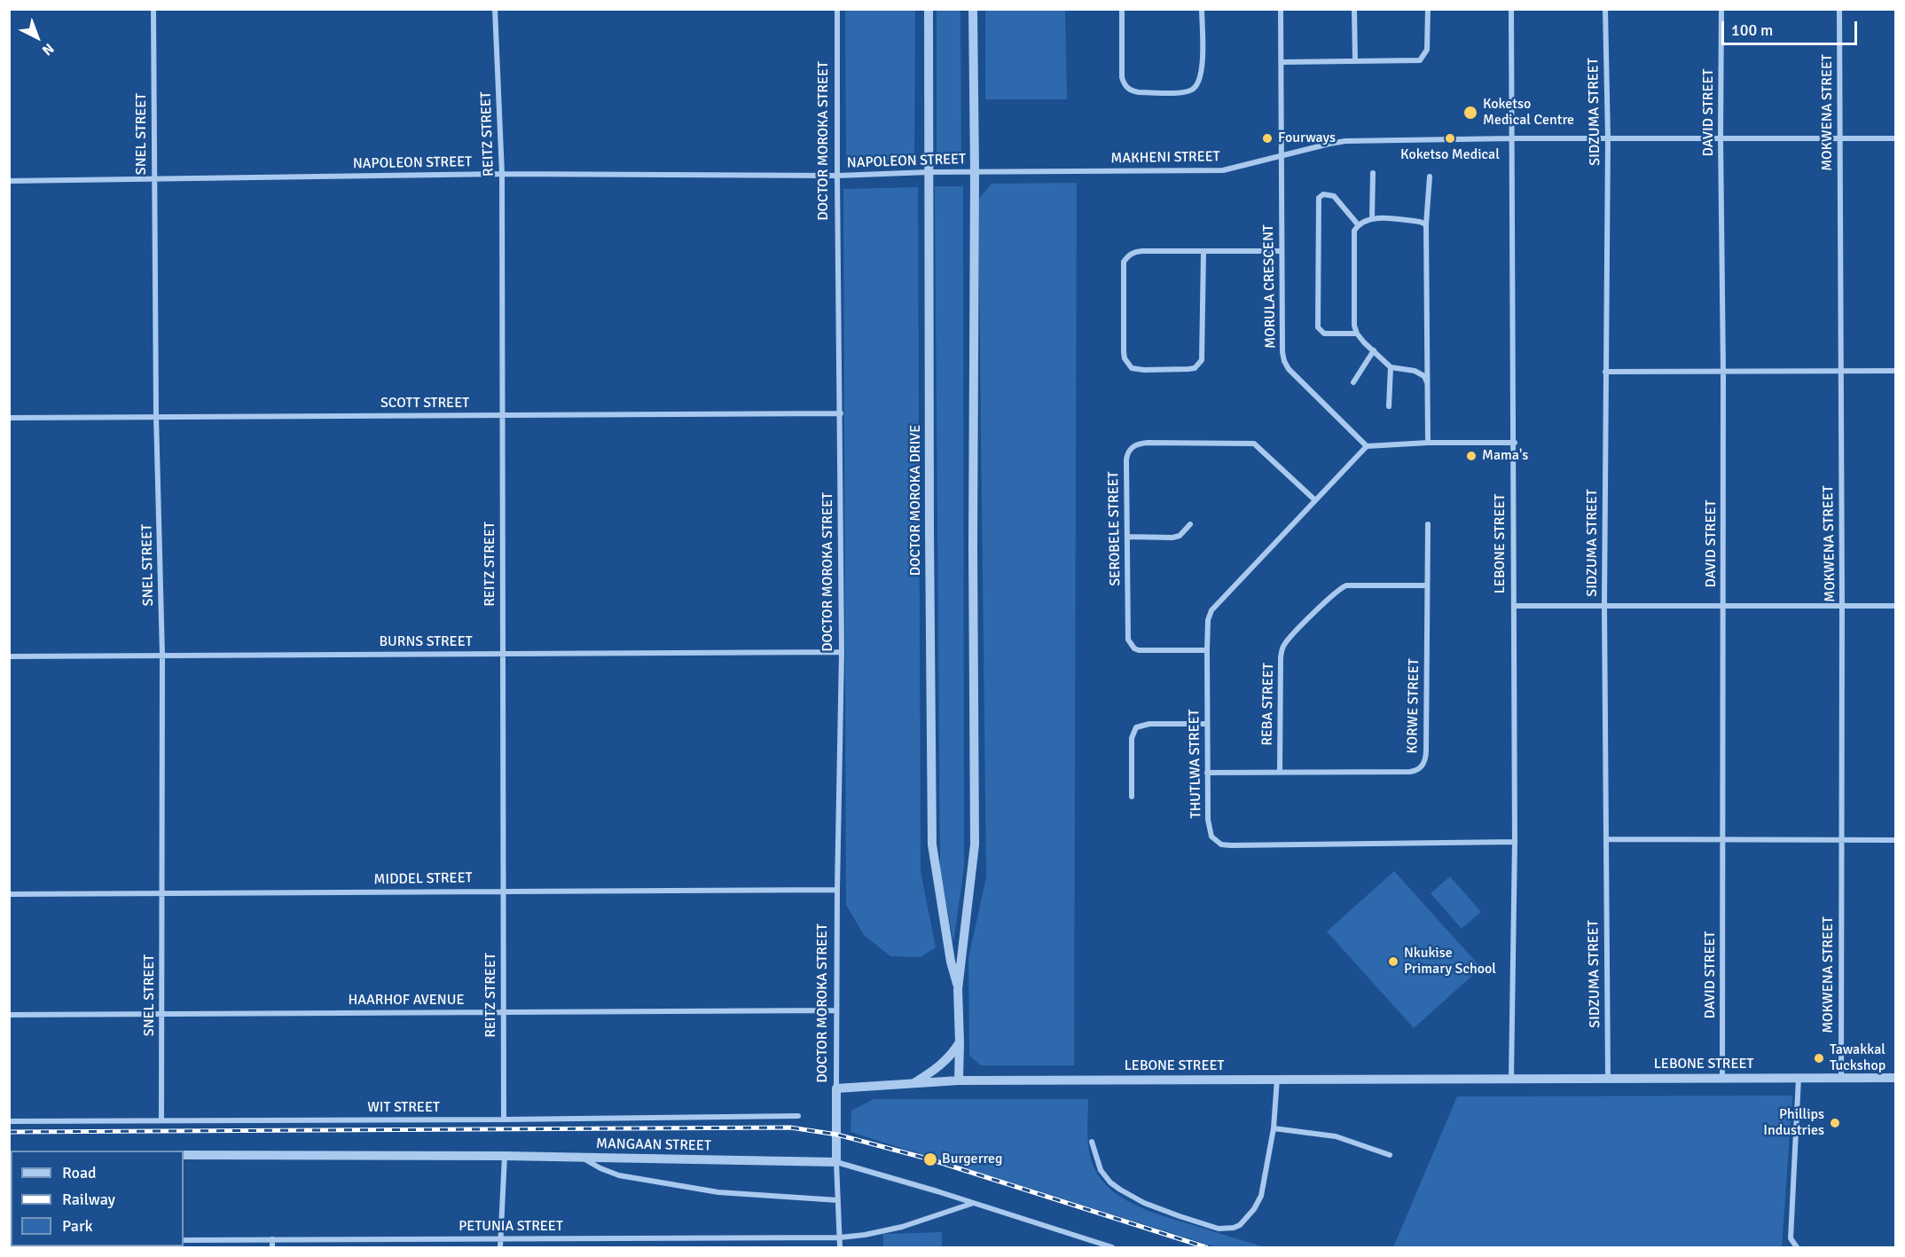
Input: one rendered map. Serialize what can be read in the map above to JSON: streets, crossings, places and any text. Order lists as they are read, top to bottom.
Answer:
{
  "streets": {
    "street": [
      "SIDZUMA STREET",
      "DAVID STREET",
      "MOKWENA STREET",
      "SNEL STREET",
      "REITZ STREET",
      "DOCTOR MOROKA STREET",
      "MAKHENI STREET",
      "NAPOLEON STREET",
      "MORULA CRESCENT",
      "SCOTT STREET",
      "DOCTOR MOROKA DRIVE",
      "SEROBELE STREET",
      "LEBONE STREET",
      "BURNS STREET",
      "REBA STREET",
      "KORWE STREET",
      "THUTLWA STREET",
      "MIDDEL STREET",
      "HAARHOF AVENUE",
      "WIT STREET",
      "MANGAAN STREET",
      "PETUNIA STREET"
    ]
  },
  "crossings": [
    ["SIDZUMA STREET", "MAKHENI STREET"],
    ["SIDZUMA STREET", "LEBONE STREET"],
    ["DAVID STREET", "MAKHENI STREET"],
    ["DAVID STREET", "LEBONE STREET"],
    ["MOKWENA STREET", "MAKHENI STREET"],
    ["MOKWENA STREET", "LEBONE STREET"],
    ["SNEL STREET", "NAPOLEON STREET"],
    ["SNEL STREET", "SCOTT STREET"],
    ["SNEL STREET", "BURNS STREET"],
    ["SNEL STREET", "MIDDEL STREET"],
    ["SNEL STREET", "HAARHOF AVENUE"],
    ["SNEL STREET", "WIT STREET"],
    ["REITZ STREET", "NAPOLEON STREET"],
    ["REITZ STREET", "SCOTT STREET"],
    ["REITZ STREET", "BURNS STREET"],
    ["REITZ STREET", "MIDDEL STREET"],
    ["REITZ STREET", "HAARHOF AVENUE"],
    ["REITZ STREET", "WIT STREET"],
    ["DOCTOR MOROKA STREET", "NAPOLEON STREET"],
    ["DOCTOR MOROKA STREET", "SCOTT STREET"],
    ["DOCTOR MOROKA STREET", "LEBONE STREET"],
    ["DOCTOR MOROKA STREET", "BURNS STREET"],
    ["DOCTOR MOROKA STREET", "MIDDEL STREET"],
    ["DOCTOR MOROKA STREET", "HAARHOF AVENUE"],
    ["DOCTOR MOROKA STREET", "MANGAAN STREET"],
    ["MAKHENI STREET", "NAPOLEON STREET"],
    ["MAKHENI STREET", "MORULA CRESCENT"],
    ["MAKHENI STREET", "DOCTOR MOROKA DRIVE"],
    ["MAKHENI STREET", "LEBONE STREET"],
    ["NAPOLEON STREET", "DOCTOR MOROKA DRIVE"],
    ["MORULA CRESCENT", "THUTLWA STREET"],
    ["DOCTOR MOROKA DRIVE", "LEBONE STREET"],
    ["SEROBELE STREET", "THUTLWA STREET"],
    ["LEBONE STREET", "THUTLWA STREET"],
    ["REBA STREET", "KORWE STREET"],
    ["KORWE STREET", "THUTLWA STREET"],
    ["MANGAAN STREET", "PETUNIA STREET"]
  ],
  "places": [
    "Koketso Medical Centre",
    "Fourways",
    "Koketso Medical",
    "Mama's",
    "Nkukise Primary School",
    "Tawakkal Tuckshop",
    "Phillips Industries",
    "Burgerreg"
  ],
  "legend": ["Road", "Railway", "Park"],
  "scale_bar": "100 m",
  "north": "bottom right"
}
